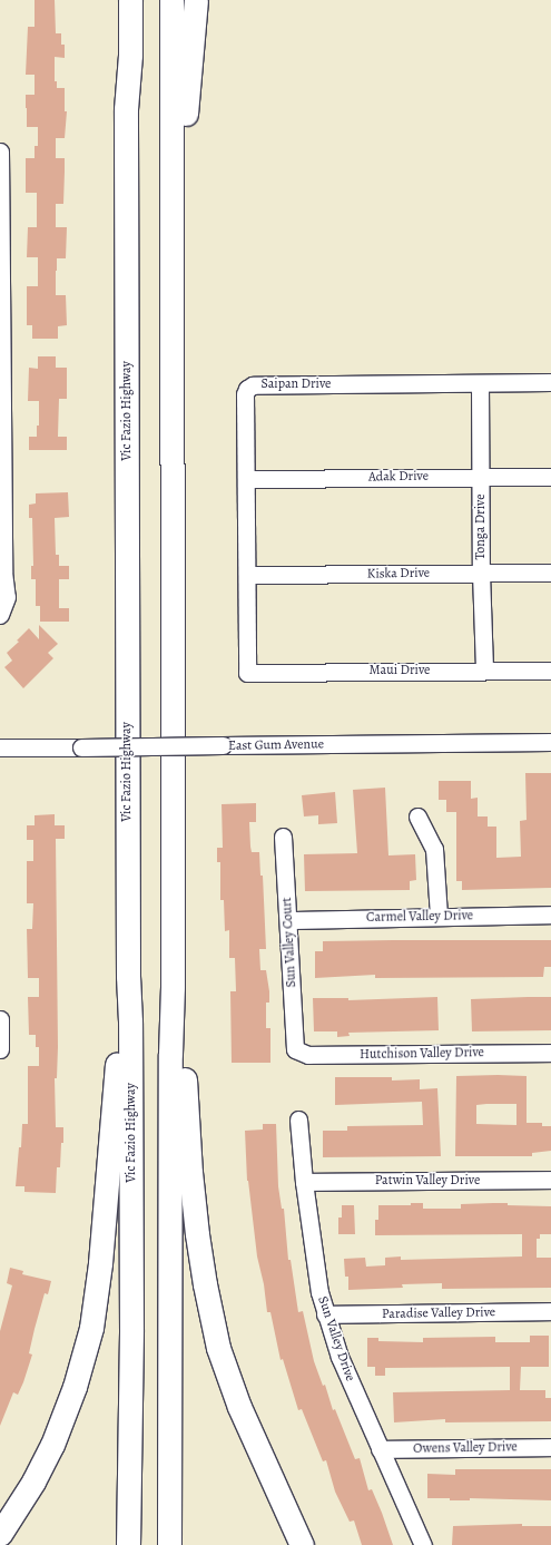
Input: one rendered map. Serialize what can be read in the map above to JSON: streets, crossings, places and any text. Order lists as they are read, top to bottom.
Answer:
{
  "streets": {
    "highway": ["Vic Fazio Highway"],
    "street": [
      "Saipan Drive",
      "Adak Drive",
      "Tonga Drive",
      "Kiska Drive",
      "Maui Drive",
      "East Gum Avenue",
      "Carmel Valley Drive",
      "Sun Valley Court",
      "Hutchison Valley Drive",
      "Patwin Valley Drive",
      "Paradise Valley Drive",
      "Sun Valley Drive",
      "Owens Valley Drive"
    ]
  },
  "crossings": [
    ["Saipan Drive", "Adak Drive"],
    ["Saipan Drive", "Tonga Drive"],
    ["Saipan Drive", "Kiska Drive"],
    ["Saipan Drive", "Maui Drive"],
    ["Adak Drive", "Tonga Drive"],
    ["Tonga Drive", "Kiska Drive"],
    ["Tonga Drive", "Maui Drive"],
    ["Carmel Valley Drive", "Sun Valley Court"],
    ["Sun Valley Court", "Hutchison Valley Drive"],
    ["Patwin Valley Drive", "Sun Valley Drive"],
    ["Paradise Valley Drive", "Sun Valley Drive"],
    ["Sun Valley Drive", "Owens Valley Drive"]
  ]
}
